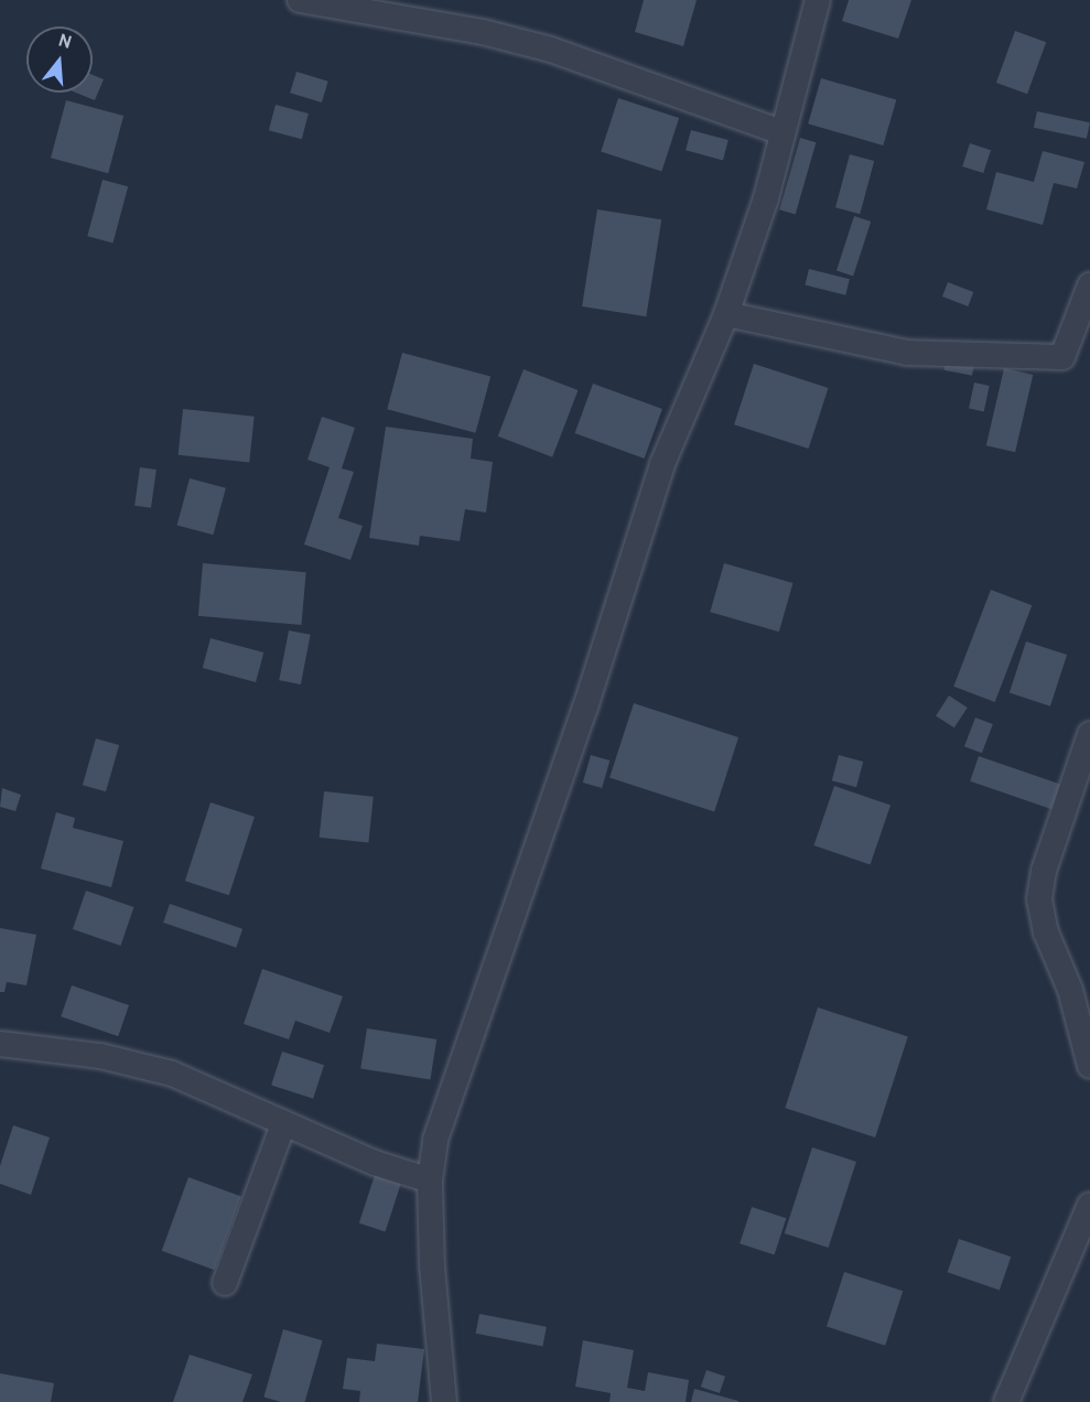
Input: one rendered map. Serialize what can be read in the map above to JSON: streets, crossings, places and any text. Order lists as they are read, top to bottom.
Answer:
{
  "north": "top"
}
